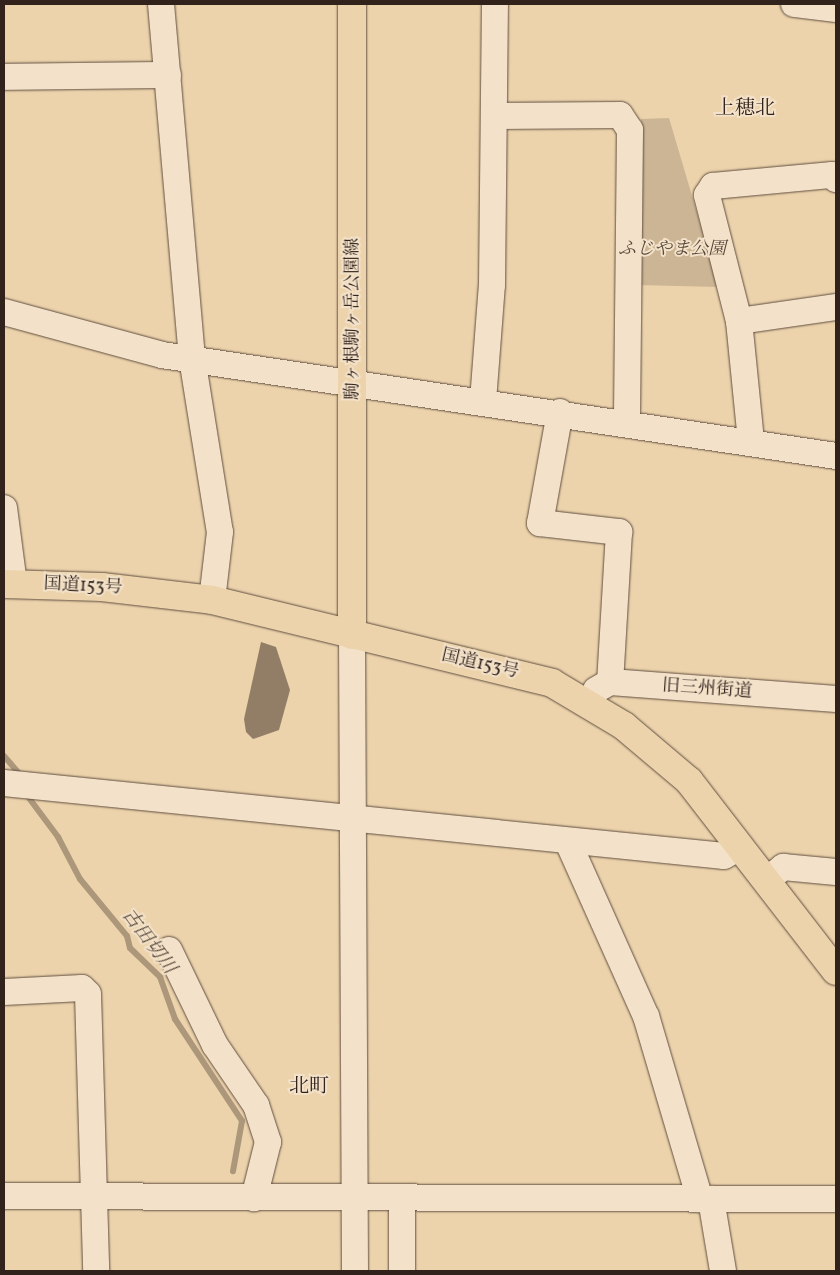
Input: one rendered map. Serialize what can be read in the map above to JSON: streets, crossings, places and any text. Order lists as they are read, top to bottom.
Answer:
{
  "streets": {
    "main road": ["駒ヶ根駒ヶ岳公園線", "国道153号"],
    "street": ["旧三州街道"]
  },
  "crossings": [
    ["駒ヶ根駒ヶ岳公園線", "国道153号"]
  ],
  "districts": ["上穂北", "北町"],
  "water": ["古田切川"],
  "parks": ["ふじやま公園"]
}
